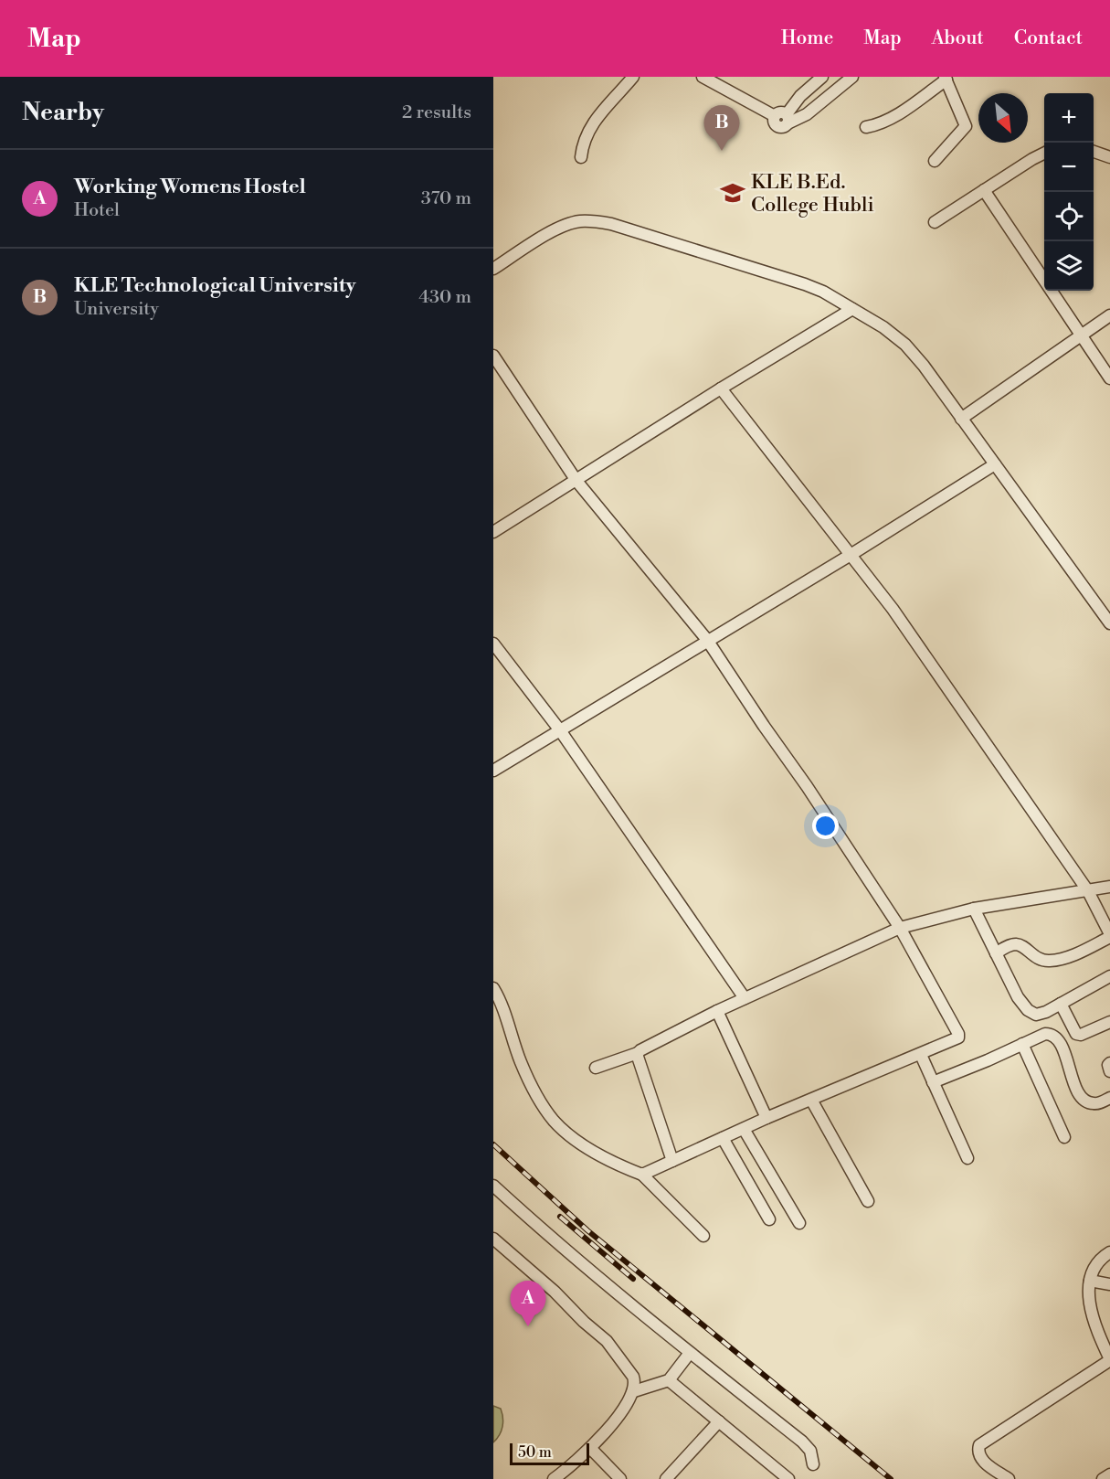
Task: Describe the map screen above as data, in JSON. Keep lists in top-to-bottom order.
{
  "places": {
    "school or university": ["KLE B.Ed. College Hubli"]
  },
  "scale_bar": "50 m",
  "north": "bottom right",
  "page": {
    "header": "Map",
    "nav": [
      "Home",
      "Map",
      "About",
      "Contact"
    ],
    "heading": ["Nearby", "2 results"],
    "map_buttons": ["+", "−"],
    "pins": ["B", "A"],
    "list": [
      {
        "mark": "A",
        "name": "Working Womens Hostel",
        "note": "Hotel",
        "value": "370 m"
      },
      {
        "mark": "B",
        "name": "KLE Technological University",
        "note": "University",
        "value": "430 m"
      }
    ],
    "scale": "50 m"
  }
}
